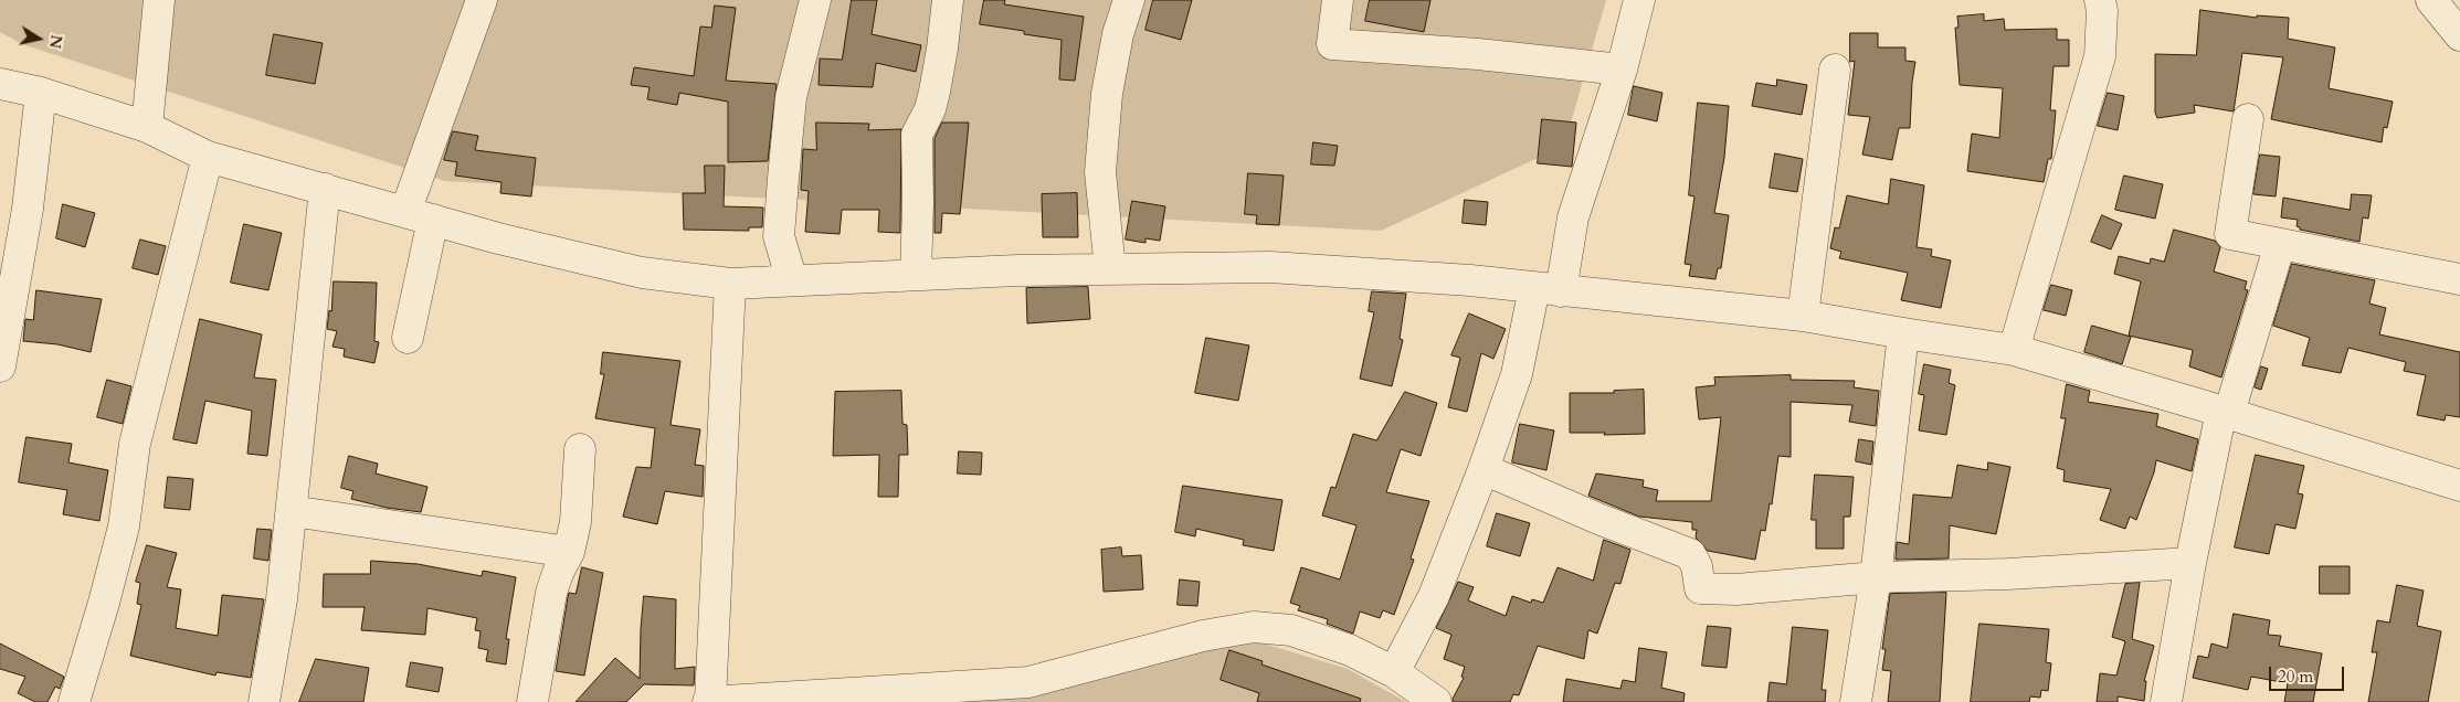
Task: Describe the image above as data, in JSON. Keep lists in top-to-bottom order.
{
  "scale_bar": "20 m",
  "north": "right"
}
